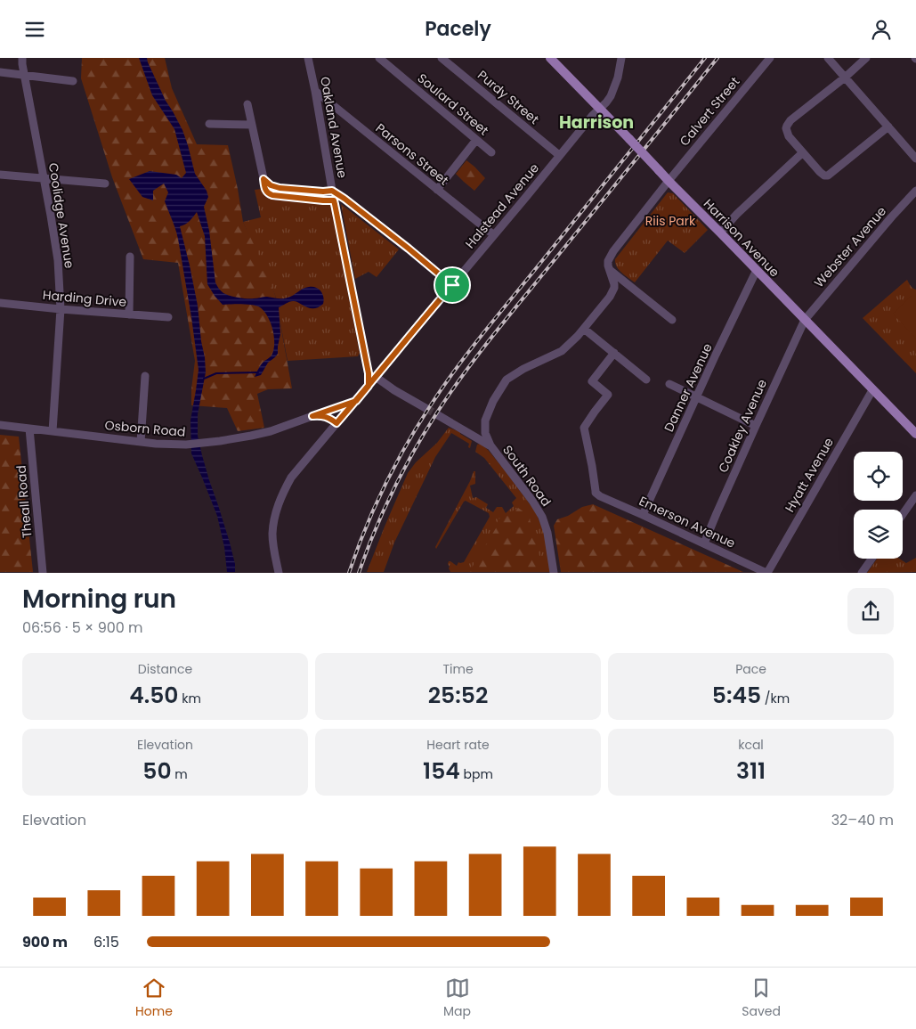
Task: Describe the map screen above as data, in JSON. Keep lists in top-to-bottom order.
{
  "streets": {
    "main road": ["Harrison Avenue"],
    "street": [
      "Purdy Street",
      "Soulard Street",
      "Calvert Street",
      "Oakland Avenue",
      "Parsons Street",
      "Halstead Avenue",
      "Coolidge Avenue",
      "Webster Avenue",
      "Harding Drive",
      "Danner Avenue",
      "Coakley Avenue",
      "Osborn Road",
      "Hyatt Avenue",
      "South Road",
      "Theall Road",
      "Emerson Avenue"
    ]
  },
  "crossings": [
    ["Purdy Street", "Halstead Avenue"],
    ["Calvert Street", "Harrison Avenue"],
    ["Oakland Avenue", "Parsons Street"],
    ["Oakland Avenue", "Halstead Avenue"],
    ["Parsons Street", "Halstead Avenue"],
    ["Halstead Avenue", "Harrison Avenue"],
    ["Halstead Avenue", "Osborn Road"],
    ["Coolidge Avenue", "Harding Drive"],
    ["Coolidge Avenue", "Osborn Road"],
    ["Harrison Avenue", "Webster Avenue"],
    ["Harrison Avenue", "Danner Avenue"],
    ["Harrison Avenue", "Coakley Avenue"],
    ["Harrison Avenue", "Hyatt Avenue"],
    ["Webster Avenue", "Coakley Avenue"],
    ["Danner Avenue", "Emerson Avenue"],
    ["Coakley Avenue", "Emerson Avenue"],
    ["Osborn Road", "Theall Road"],
    ["Hyatt Avenue", "Emerson Avenue"]
  ],
  "districts": ["Harrison"],
  "parks": ["Riis Park"],
  "page": {
    "header": "Pacely",
    "heading": ["Morning run", "06:56 · 5 × 900 m"],
    "stats": [
      ["Distance", "4.50 km"],
      ["Time", "25:52"],
      ["Pace", "5:45 /km"],
      ["Elevation", "50 m"],
      ["Heart rate", "154 bpm"],
      ["kcal", "311"]
    ],
    "chart": ["Elevation", "32–40 m"],
    "list": [
      {
        "name": "900 m",
        "note": "6:15"
      }
    ],
    "tabs": ["Home", "Map", "Saved"]
  }
}
